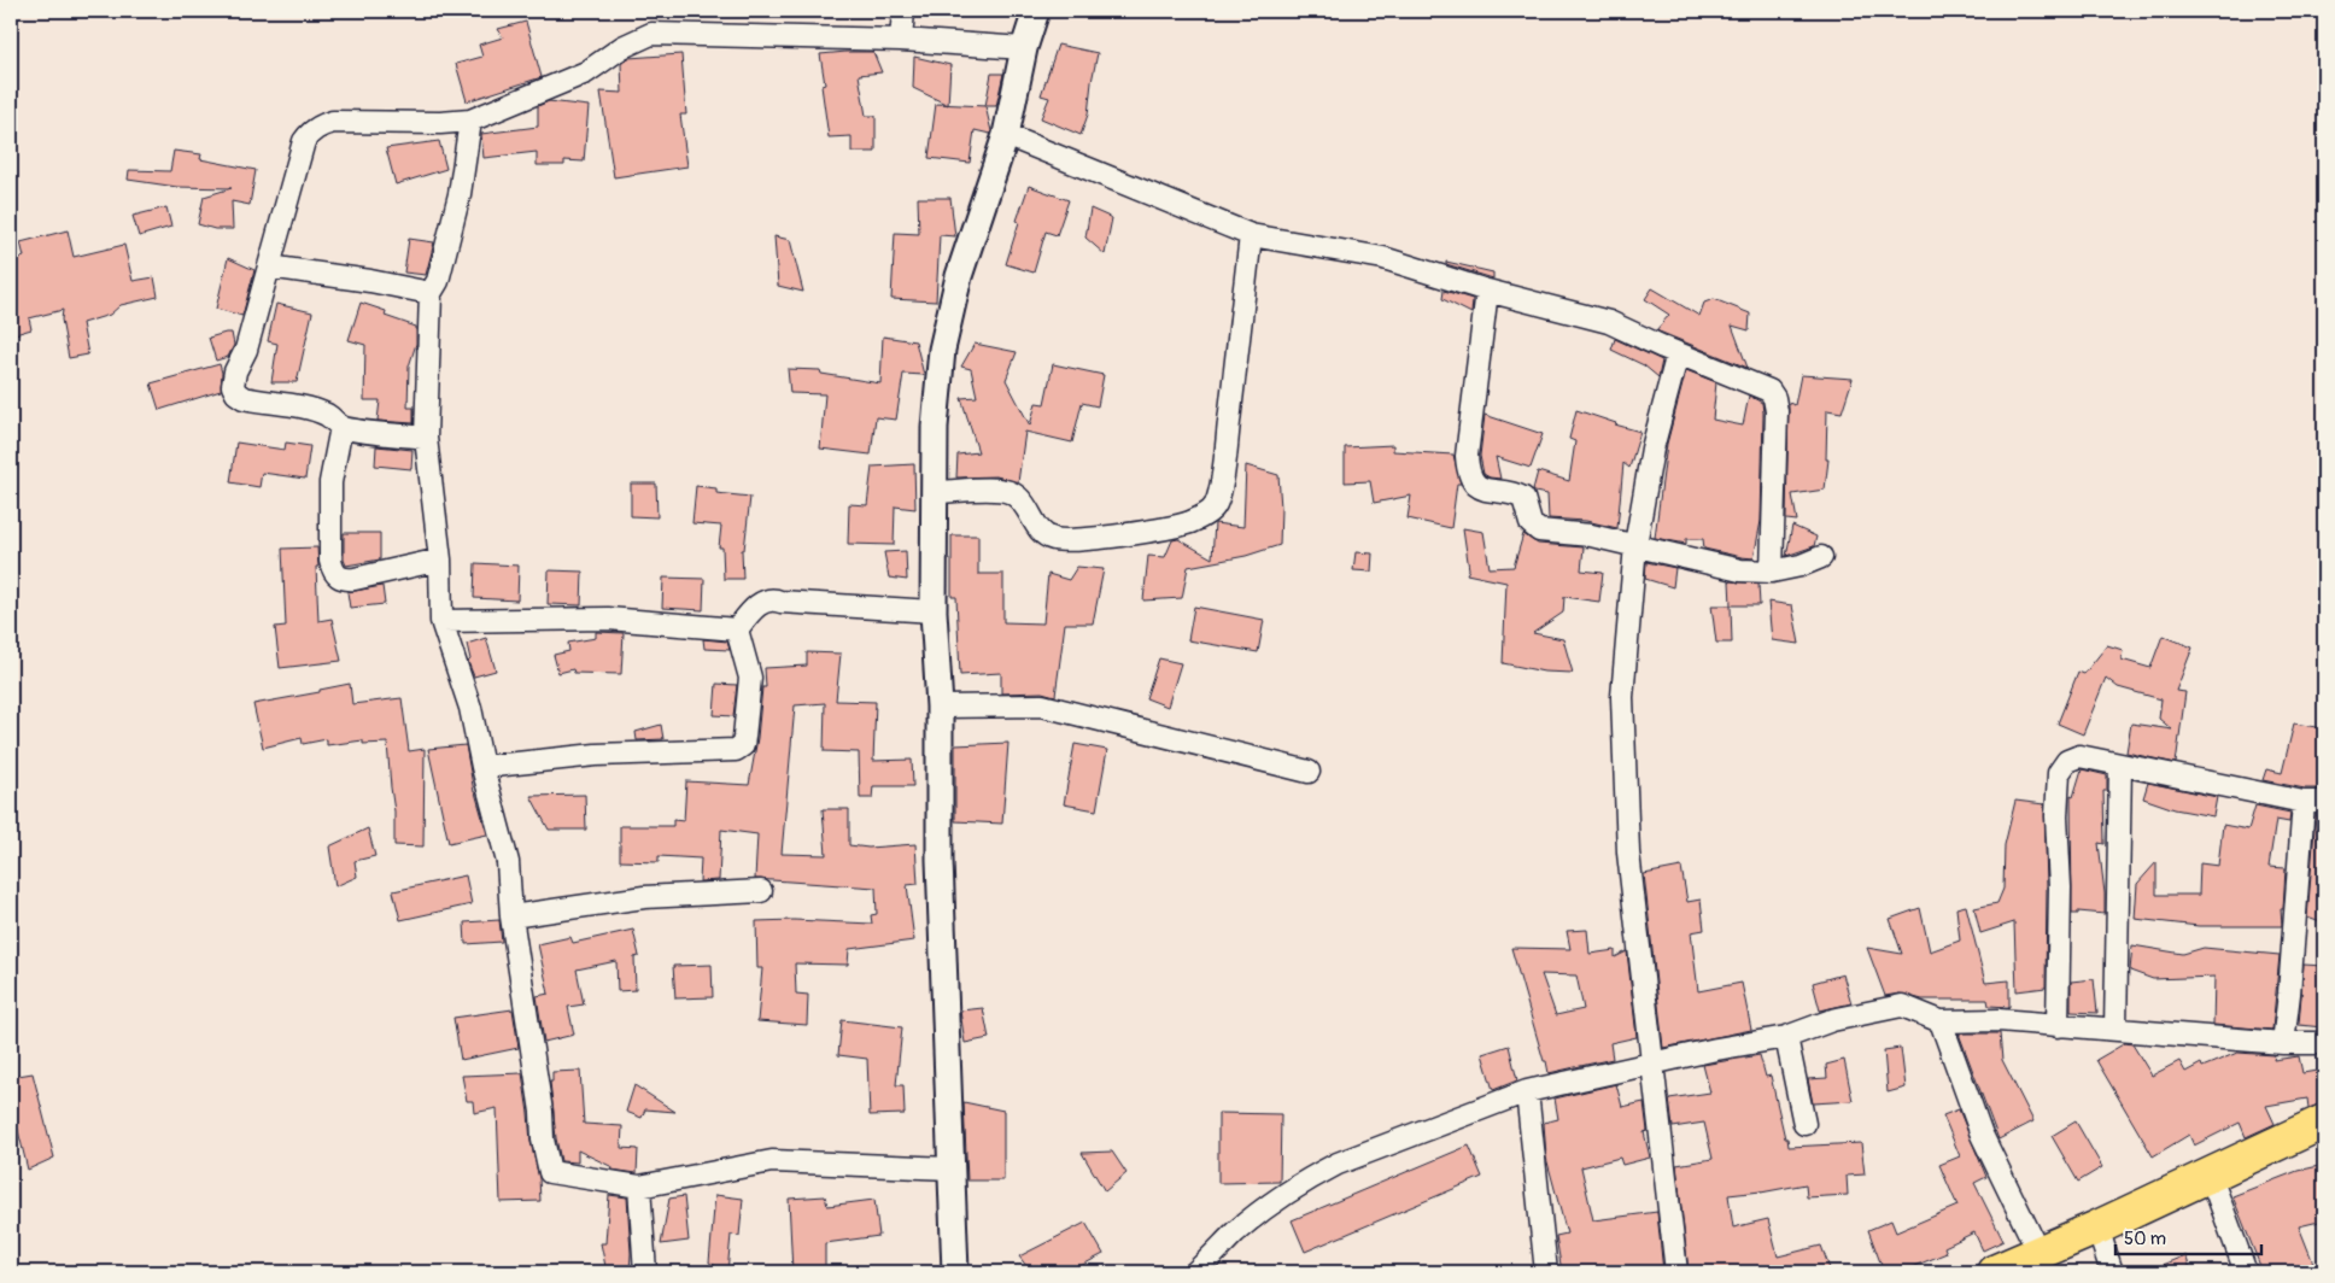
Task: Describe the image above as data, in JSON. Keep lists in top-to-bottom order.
{
  "scale_bar": "50 m"
}
